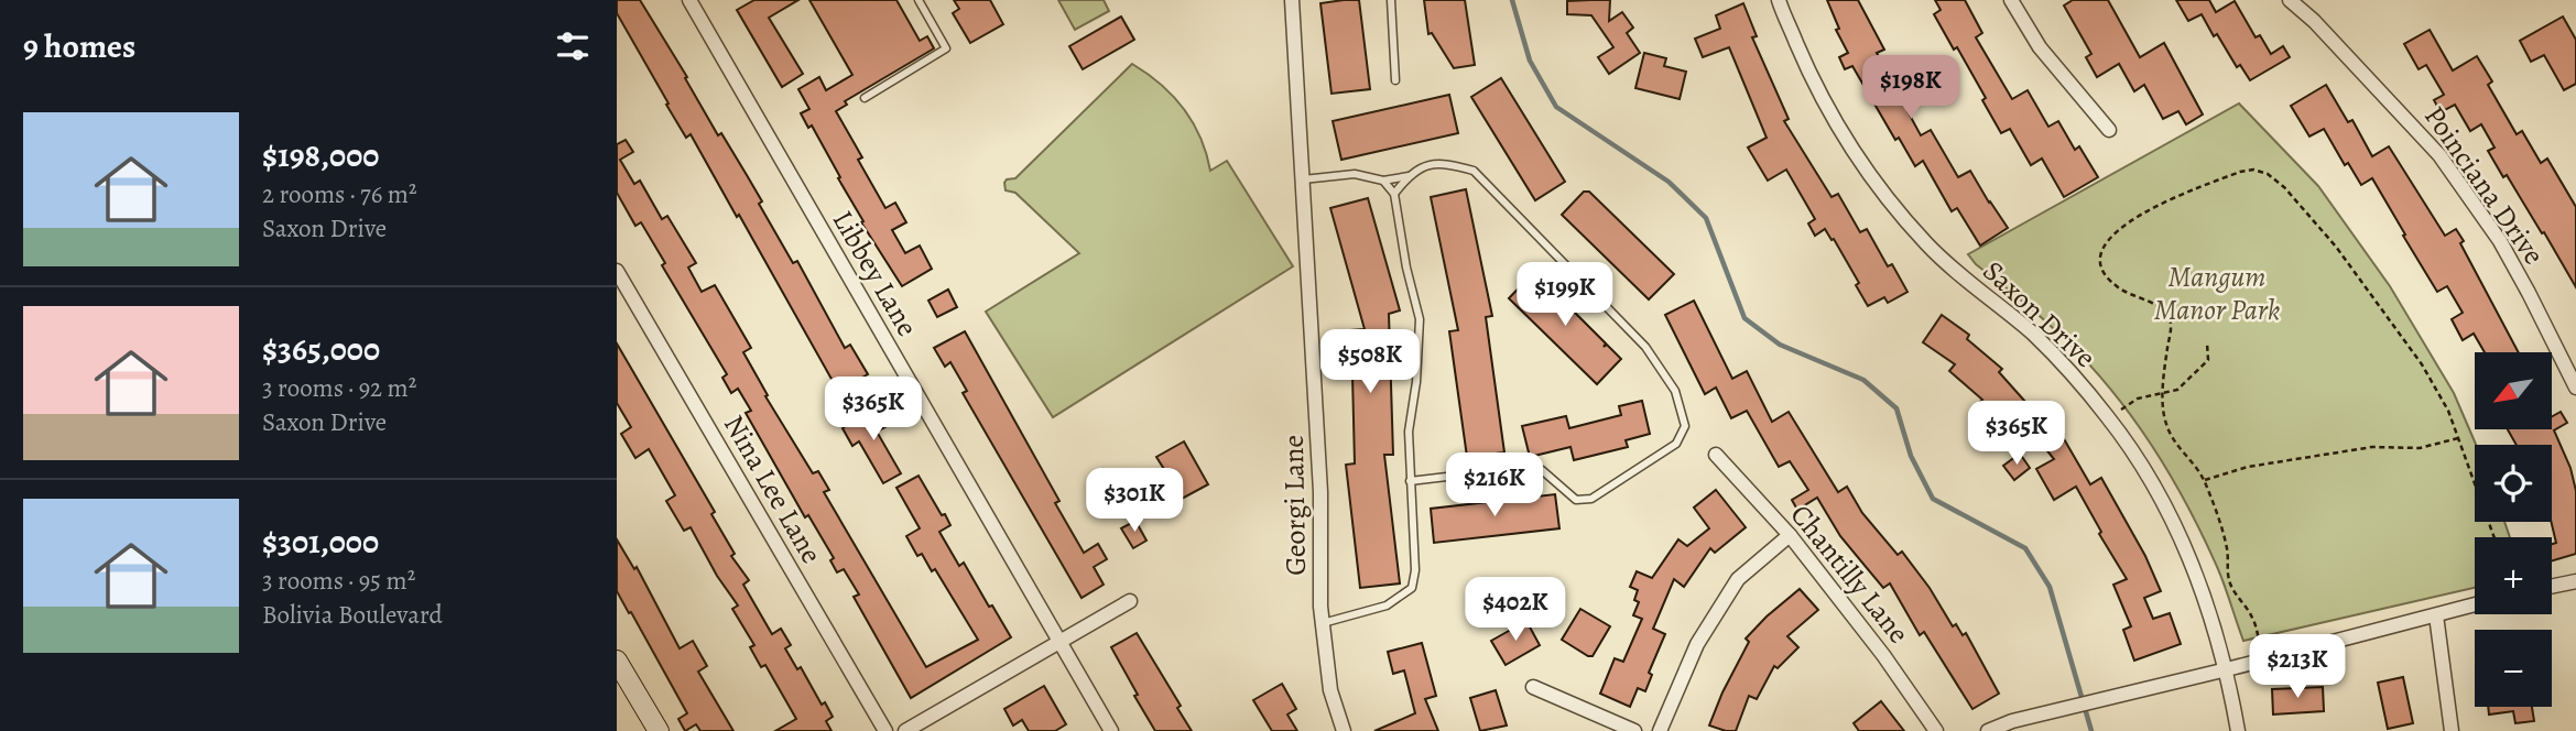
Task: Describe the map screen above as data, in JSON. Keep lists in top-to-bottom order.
{
  "streets": {
    "street": [
      "Poinciana Drive",
      "Libbey Lane",
      "Saxon Drive",
      "Nina Lee Lane",
      "Georgi Lane",
      "Chantilly Lane"
    ]
  },
  "parks": ["Mangum Manor Park"],
  "north": "bottom left",
  "page": {
    "heading": "9 homes",
    "price": [
      "$198K",
      "$199K",
      "$508K",
      "$365K",
      "$365K",
      "$216K",
      "$301K",
      "$402K",
      "$213K"
    ],
    "list": [
      {
        "name": "$198,000",
        "note": "2 rooms · 76 m² · Saxon Drive"
      },
      {
        "name": "$365,000",
        "note": "3 rooms · 92 m² · Saxon Drive"
      },
      {
        "name": "$301,000",
        "note": "3 rooms · 95 m² · Bolivia Boulevard"
      }
    ],
    "map_buttons": ["+", "−"]
  }
}
